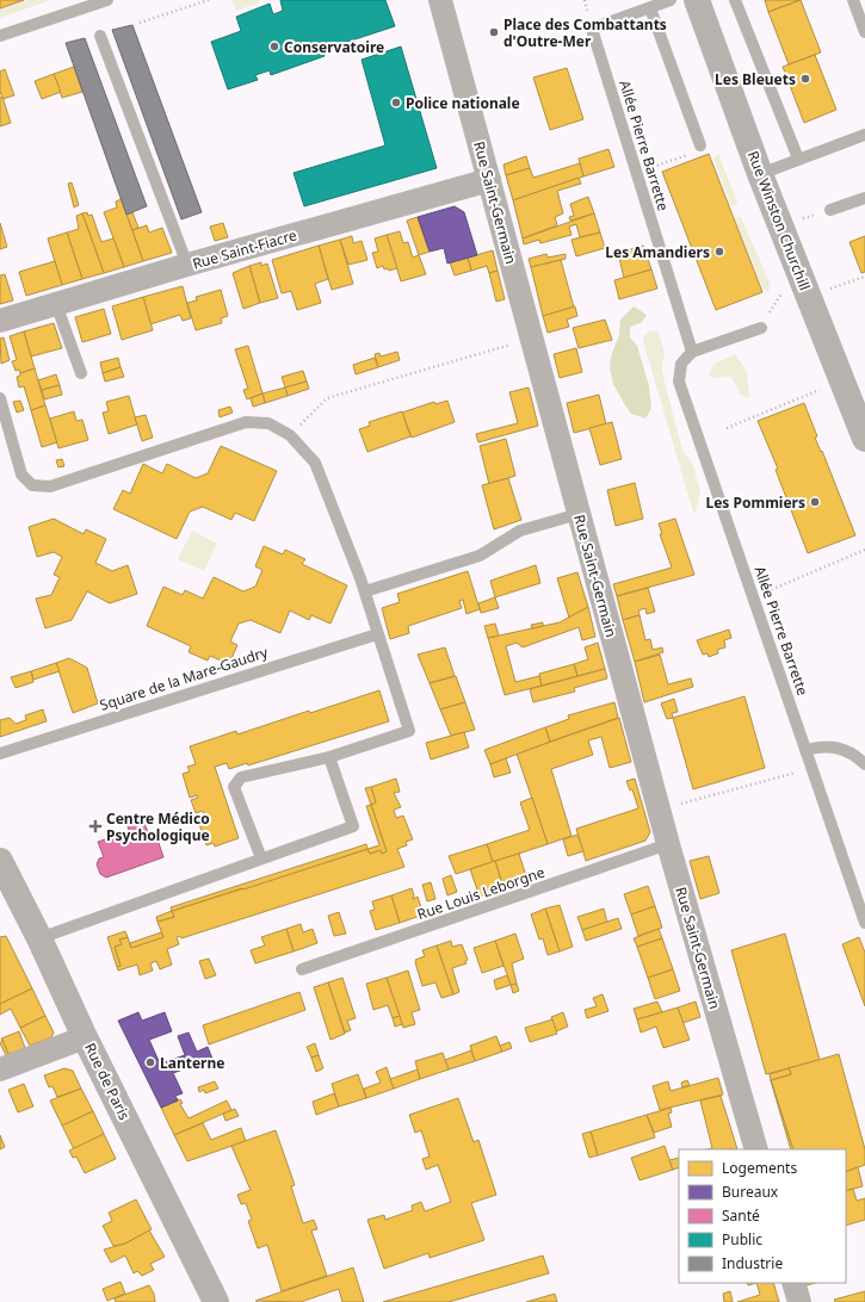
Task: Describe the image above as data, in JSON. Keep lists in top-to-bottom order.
{
  "streets": {
    "street": [
      "Rue Saint-Germain",
      "Rue Winston Churchill",
      "Rue Saint-Fiacre",
      "Rue de Paris"
    ],
    "lane": ["Allée Pierre Barrette", "Square de la Mare-Gaudry", "Rue Louis Leborgne"]
  },
  "crossings": [
    ["Rue Saint-Germain", "Rue Saint-Fiacre"],
    ["Rue Saint-Germain", "Rue Louis Leborgne"]
  ],
  "places": {
    "other": [
      "Place des Combattants d'Outre-Mer",
      "Conservatoire",
      "Les Bleuets",
      "Police nationale",
      "Les Amandiers",
      "Les Pommiers",
      "Lanterne"
    ],
    "health": ["Centre Médico Psychologique"]
  },
  "legend": [
    "Logements",
    "Bureaux",
    "Santé",
    "Public",
    "Industrie"
  ]
}
